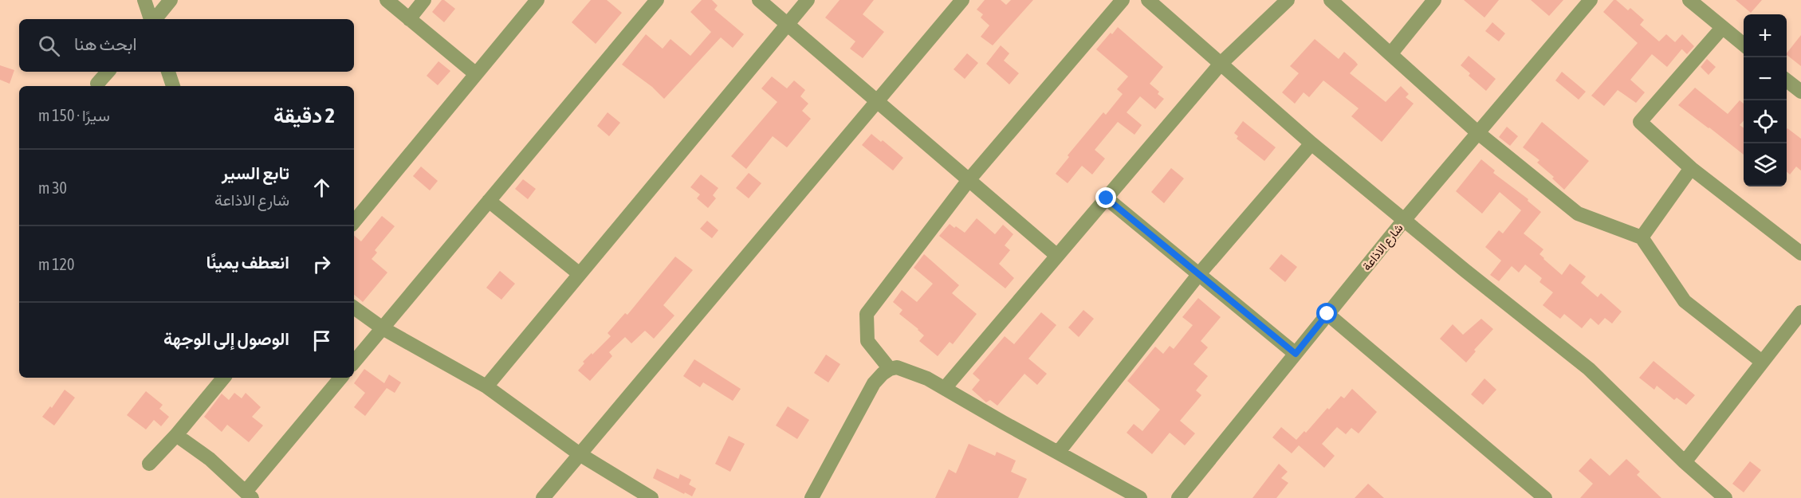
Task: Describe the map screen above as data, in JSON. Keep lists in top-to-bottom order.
{
  "streets": {
    "street": ["شارع الاذاعة"]
  },
  "page": {
    "map_buttons": ["+", "−"],
    "search": "ابحث هنا",
    "heading": ["2 دقيقة", "سيرًا · 150 m"],
    "list": [
      ["تابع السير", "شارع الاذاعة", "30 m"],
      ["انعطف يمينًا", "120 m"],
      "الوصول إلى الوجهة"
    ]
  }
}
